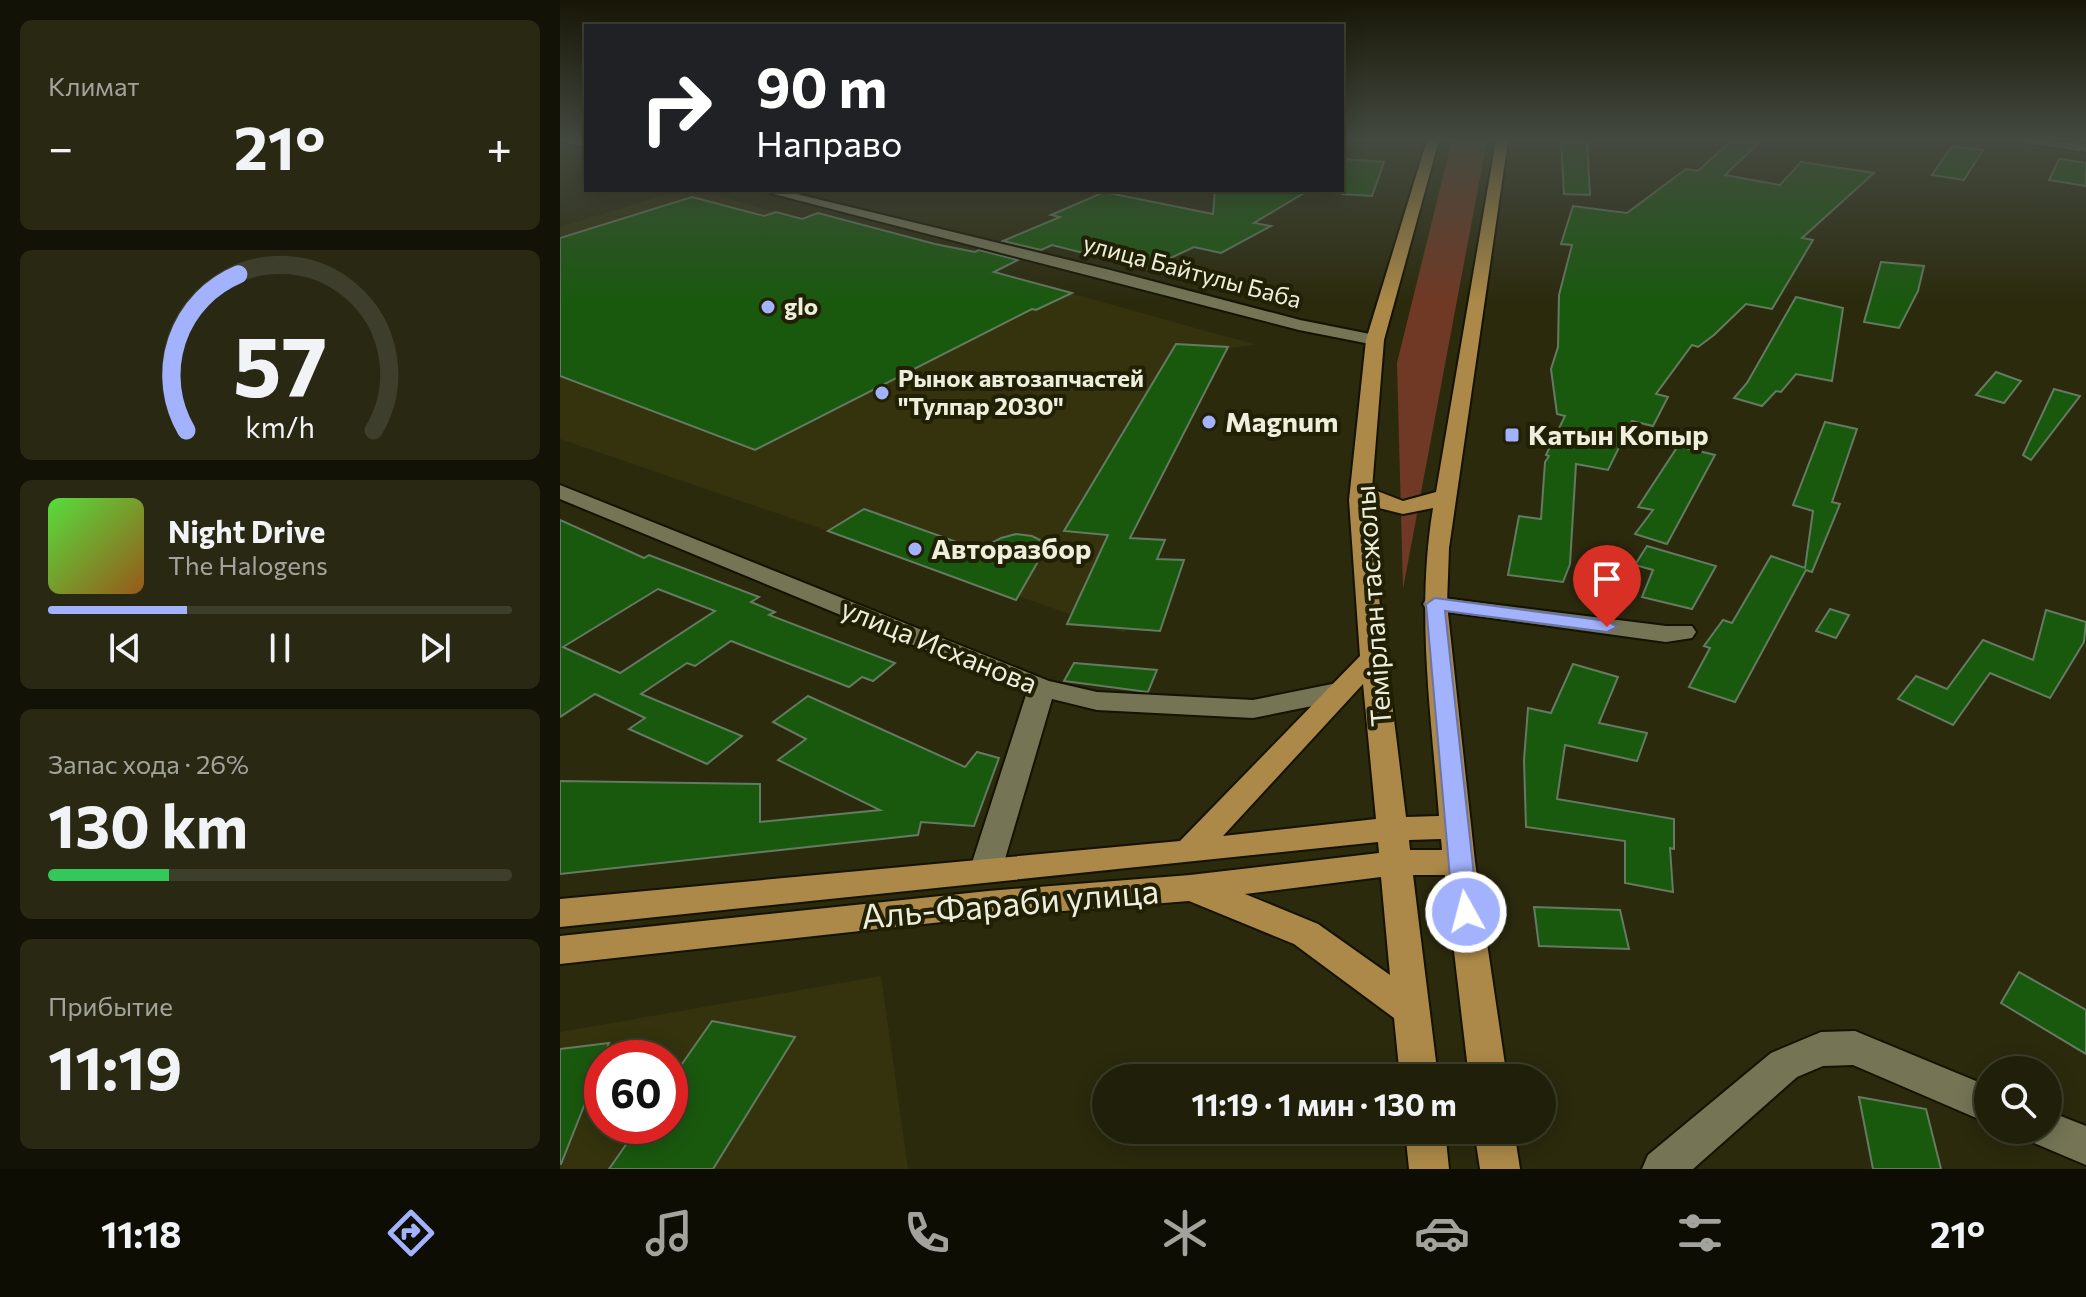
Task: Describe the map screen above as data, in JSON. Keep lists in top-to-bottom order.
{
  "streets": {
    "main road": ["Темірлан тасжолы", "Аль-Фараби улица"],
    "street": ["улица Байтулы Баба", "улица Исханова"]
  },
  "crossings": [
    ["улица Байтулы Баба", "Темірлан тасжолы"],
    ["Темірлан тасжолы", "Аль-Фараби улица"]
  ],
  "places": {
    "other": [
      "glo",
      "Рынок автозапчастей \"Тулпар 2030\"",
      "Magnum",
      "Авторазбор"
    ],
    "transit": ["Катын Копыр"]
  },
  "page": {
    "tile": [
      "Климат",
      ["Запас хода · 26%", "130 km"],
      ["Прибытие", "11:19"]
    ],
    "turn": ["90 m", "Направо"],
    "heat": ["−", "21°", "+"],
    "song": ["Night Drive", "The Halogens"],
    "limit": "60",
    "trip": "11:19 · 1 мин · 130 m",
    "tabs": ["11:18", "21°"],
    "gauge": ["57", "km/h"]
  }
}
